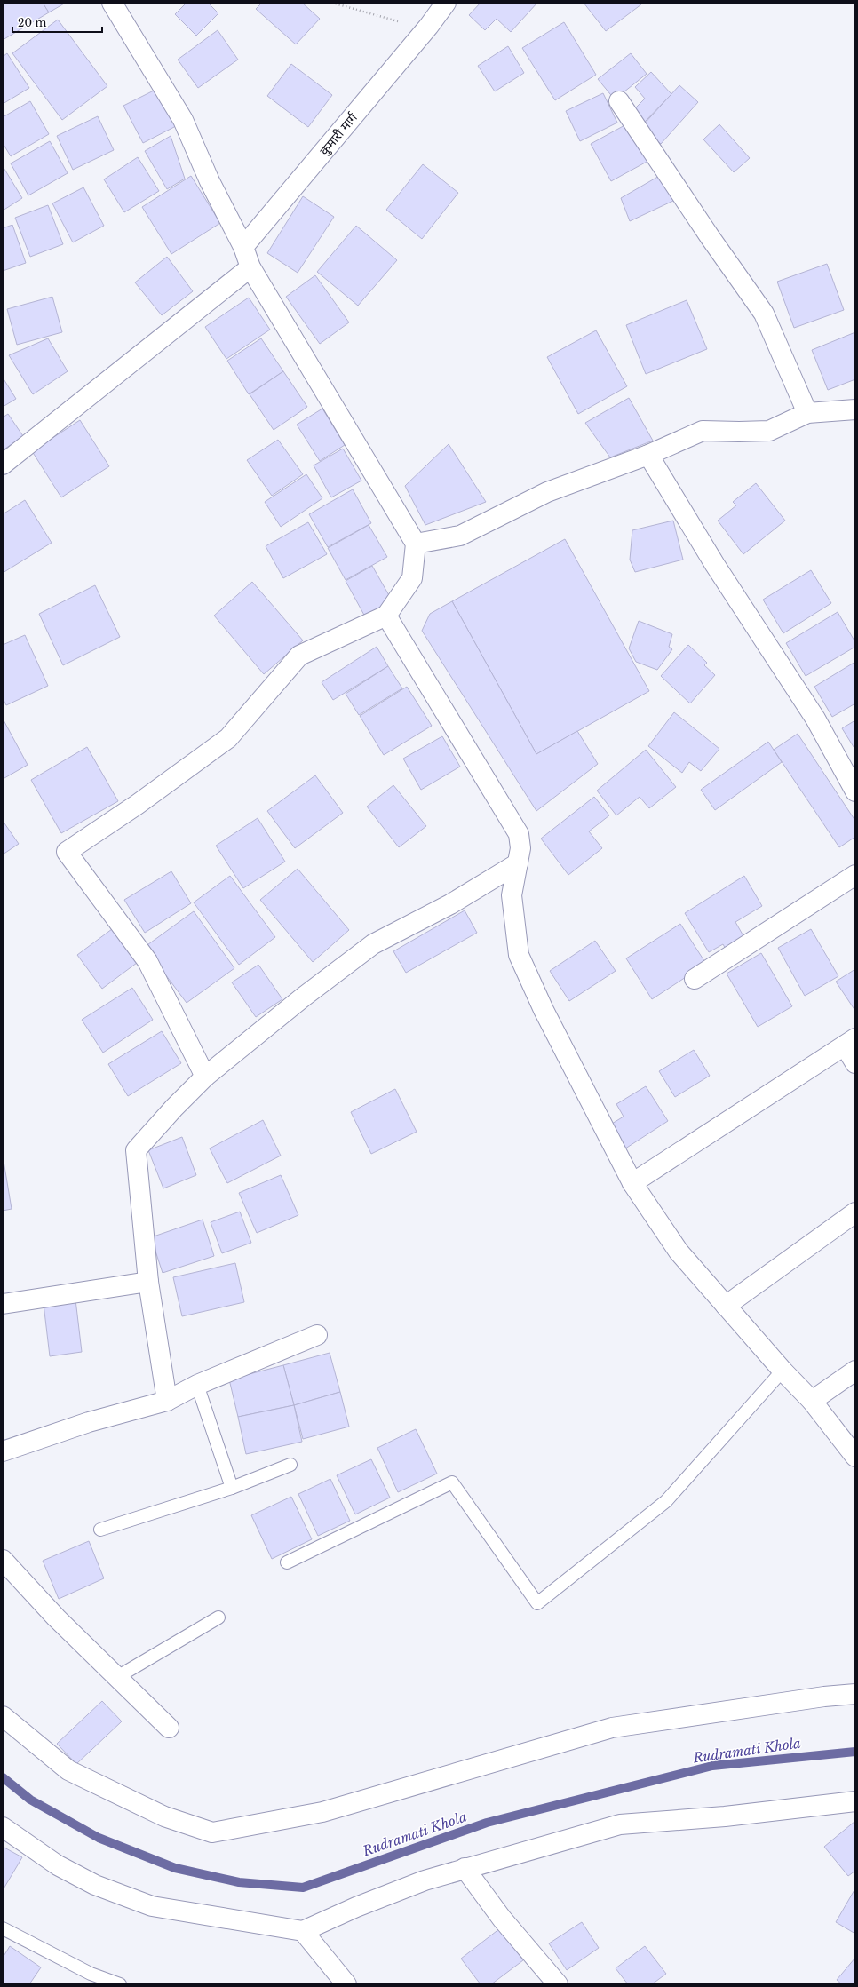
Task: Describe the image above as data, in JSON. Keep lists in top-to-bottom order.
{
  "streets": {
    "street": ["कुमारी मार्ग"]
  },
  "water": ["Rudramati Khola"],
  "scale_bar": "20 m"
}
